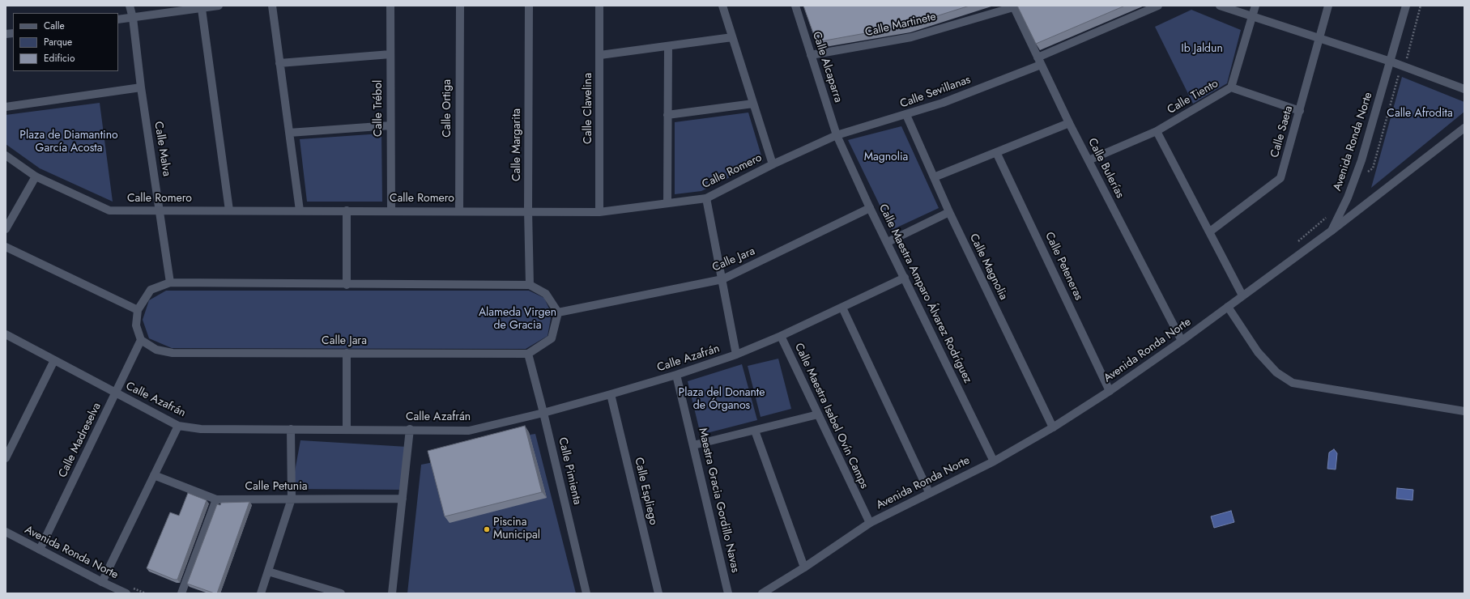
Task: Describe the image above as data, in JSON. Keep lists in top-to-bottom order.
{
  "streets": {
    "street": [
      "Calle Martinete",
      "Calle Alcaparra",
      "Calle Sevillanas",
      "Calle Tiento",
      "Calle Trébol",
      "Calle Ortiga",
      "Calle Clavelina",
      "Calle Saeta",
      "Avenida Ronda Norte",
      "Calle Margarita",
      "Calle Malva",
      "Calle Bulerías",
      "Calle Romero",
      "Calle Jara",
      "Calle Peteneras",
      "Calle Magnolia",
      "Calle Maestra Amparo Álvarez Rodríguez",
      "Calle Azafrán",
      "Calle Maestra Isabel Ovín Camps",
      "Calle Madreselva",
      "Calle Pimienta",
      "Calle Petunia",
      "Calle Espliego",
      "Maestra Gracia Gordillo Navas"
    ]
  },
  "crossings": [
    ["Calle Martinete", "Calle Alcaparra"],
    ["Calle Martinete", "Calle Bulerías"],
    ["Calle Alcaparra", "Calle Sevillanas"],
    ["Calle Alcaparra", "Calle Romero"],
    ["Calle Alcaparra", "Calle Maestra Amparo Álvarez Rodríguez"],
    ["Calle Sevillanas", "Calle Bulerías"],
    ["Calle Sevillanas", "Calle Romero"],
    ["Calle Sevillanas", "Calle Magnolia"],
    ["Calle Sevillanas", "Calle Maestra Amparo Álvarez Rodríguez"],
    ["Calle Tiento", "Calle Bulerías"],
    ["Calle Trébol", "Calle Romero"],
    ["Calle Ortiga", "Calle Romero"],
    ["Calle Clavelina", "Calle Romero"],
    ["Avenida Ronda Norte", "Calle Bulerías"],
    ["Avenida Ronda Norte", "Calle Peteneras"],
    ["Avenida Ronda Norte", "Calle Magnolia"],
    ["Avenida Ronda Norte", "Calle Maestra Amparo Álvarez Rodríguez"],
    ["Avenida Ronda Norte", "Calle Maestra Isabel Ovín Camps"],
    ["Avenida Ronda Norte", "Calle Madreselva"],
    ["Calle Margarita", "Calle Romero"],
    ["Calle Malva", "Calle Romero"],
    ["Calle Romero", "Calle Maestra Amparo Álvarez Rodríguez"],
    ["Calle Jara", "Calle Maestra Amparo Álvarez Rodríguez"],
    ["Calle Jara", "Calle Madreselva"],
    ["Calle Jara", "Calle Pimienta"],
    ["Calle Maestra Amparo Álvarez Rodríguez", "Calle Azafrán"],
    ["Calle Azafrán", "Calle Maestra Isabel Ovín Camps"],
    ["Calle Azafrán", "Calle Madreselva"],
    ["Calle Azafrán", "Calle Pimienta"],
    ["Calle Azafrán", "Calle Espliego"],
    ["Calle Azafrán", "Maestra Gracia Gordillo Navas"]
  ],
  "parks": [
    "Ib Jaldun",
    "Calle Afrodita",
    "Plaza de Diamantino García Acosta",
    "Magnolia",
    "Alameda Virgen de Gracia",
    "Plaza del Donante de Órganos"
  ],
  "places": ["Piscina Municipal"],
  "legend": ["Calle", "Parque", "Edificio"]
}
